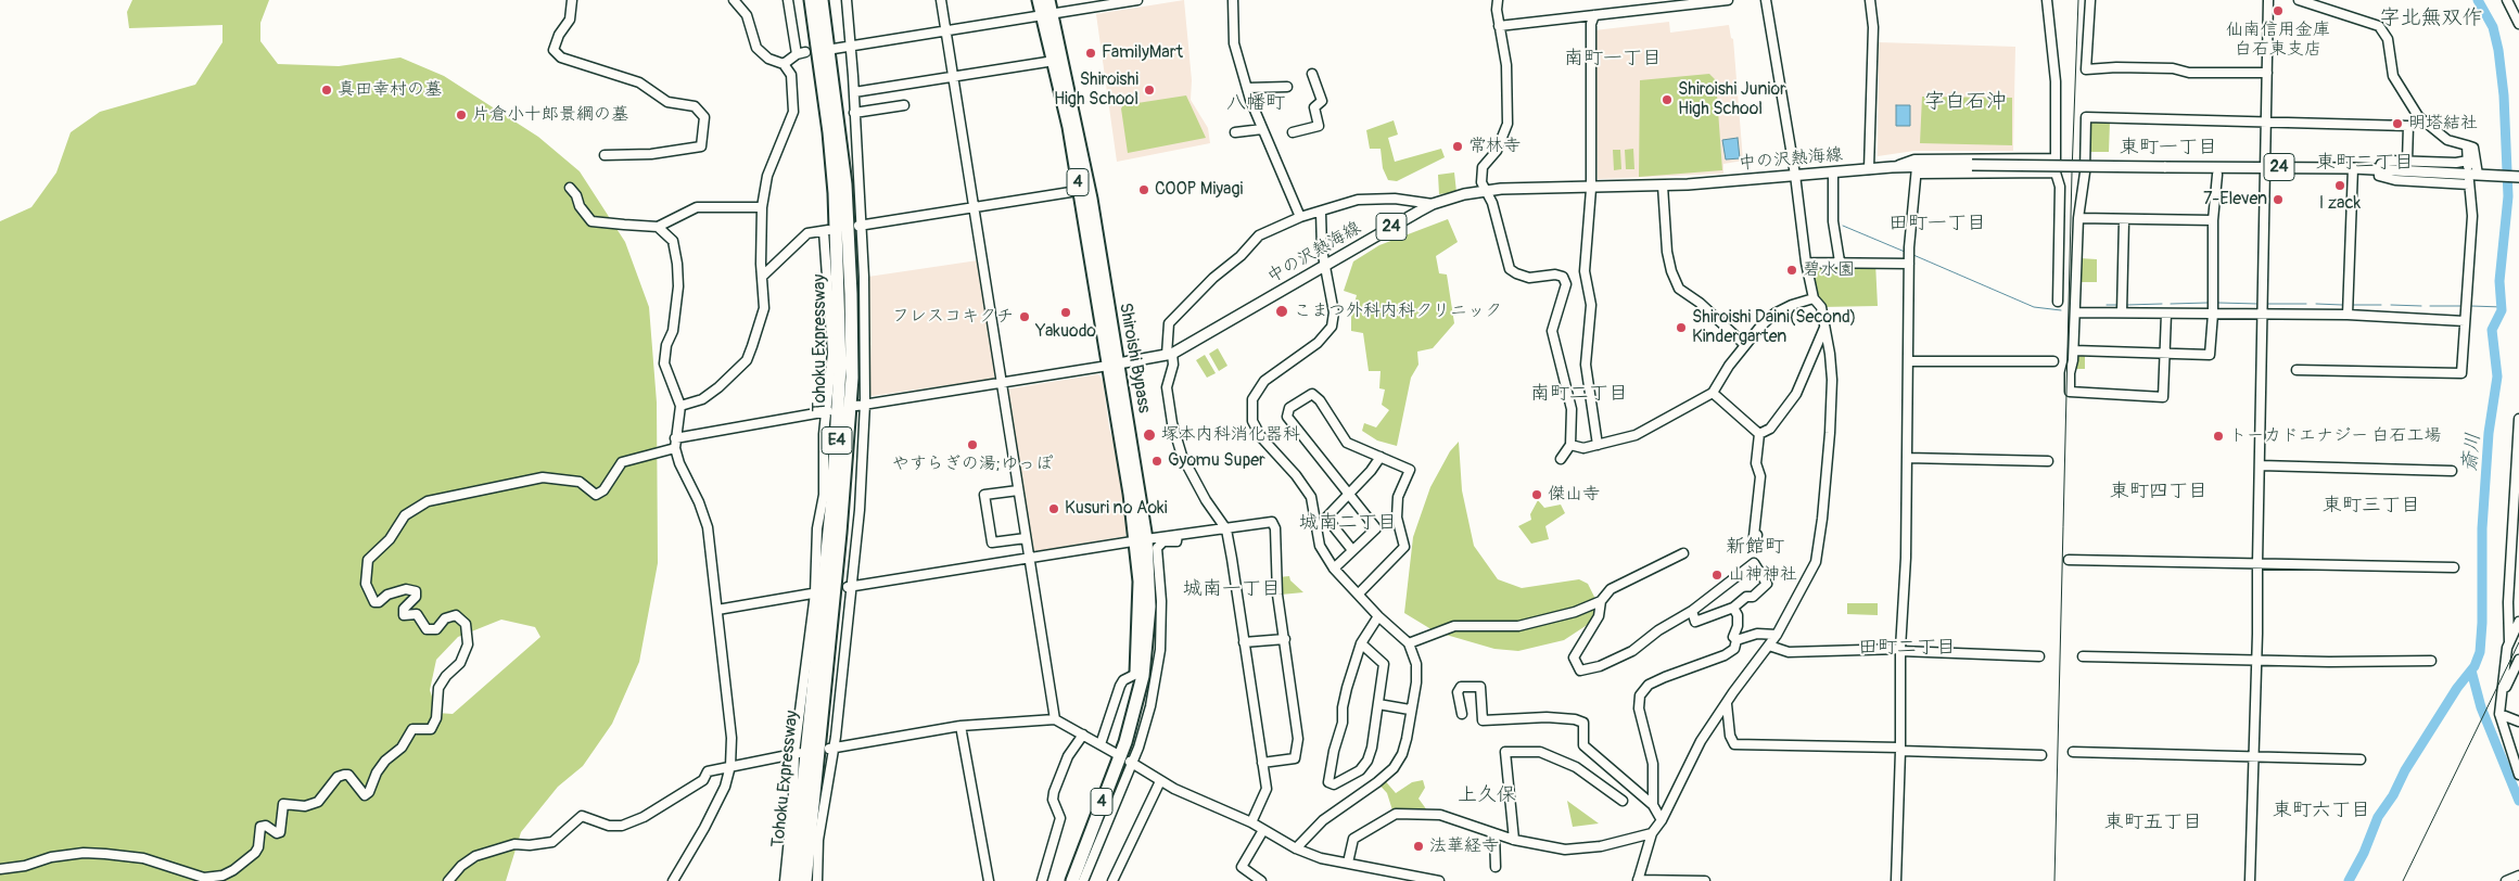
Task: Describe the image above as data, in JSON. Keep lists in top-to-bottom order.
{
  "streets": {
    "highway": [
      "4",
      "Tohoku Expressway",
      "Shiroishi Bypass",
      "E4"
    ],
    "main road": ["中の沢熱海線", "24"]
  },
  "crossings": [
    ["中の沢熱海線", "Shiroishi Bypass"]
  ],
  "districts": [
    "字北無双作",
    "南町一丁目",
    "字白石沖",
    "八幡町",
    "東町一丁目",
    "東町二丁目",
    "田町一丁目",
    "南町二丁目",
    "東町四丁目",
    "東町三丁目",
    "城南二丁目",
    "新館町",
    "城南一丁目",
    "田町二丁目",
    "上久保",
    "東町六丁目",
    "東町五丁目"
  ],
  "water": ["斎川"],
  "places": [
    "仙南信用金庫 白石東支店",
    "FamilyMart",
    "真田幸村の墓",
    "Shiroishi High School",
    "Shiroishi Junior High School",
    "片倉小十郎景綱の墓",
    "明塔結社",
    "常林寺",
    "I zack",
    "COOP Miyagi",
    "7-Eleven",
    "碧水園",
    "こまつ外科内科クリニック",
    "Yakuodo",
    "フレスコキクチ",
    "Shiroishi Daini(Second) Kindergarten",
    "塚本内科消化器科",
    "トーカドエナジー 白石工場",
    "やすらぎの湯;ゆっぽ",
    "Gyomu Super",
    "傑山寺",
    "Kusuri no Aoki",
    "山神神社",
    "法華経寺"
  ]
}
